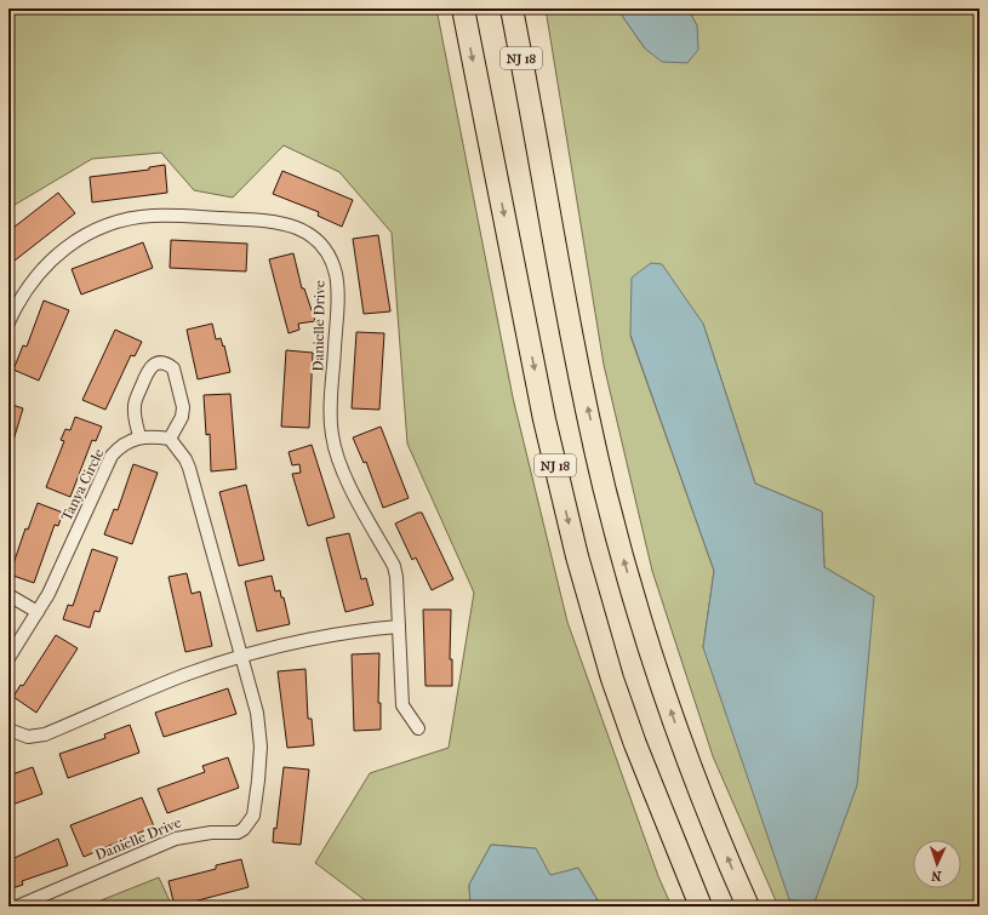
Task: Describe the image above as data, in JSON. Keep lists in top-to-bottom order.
{
  "streets": {
    "highway": ["NJ 18"],
    "street": ["Danielle Drive", "Tanya Circle"]
  },
  "north": "bottom"
}
